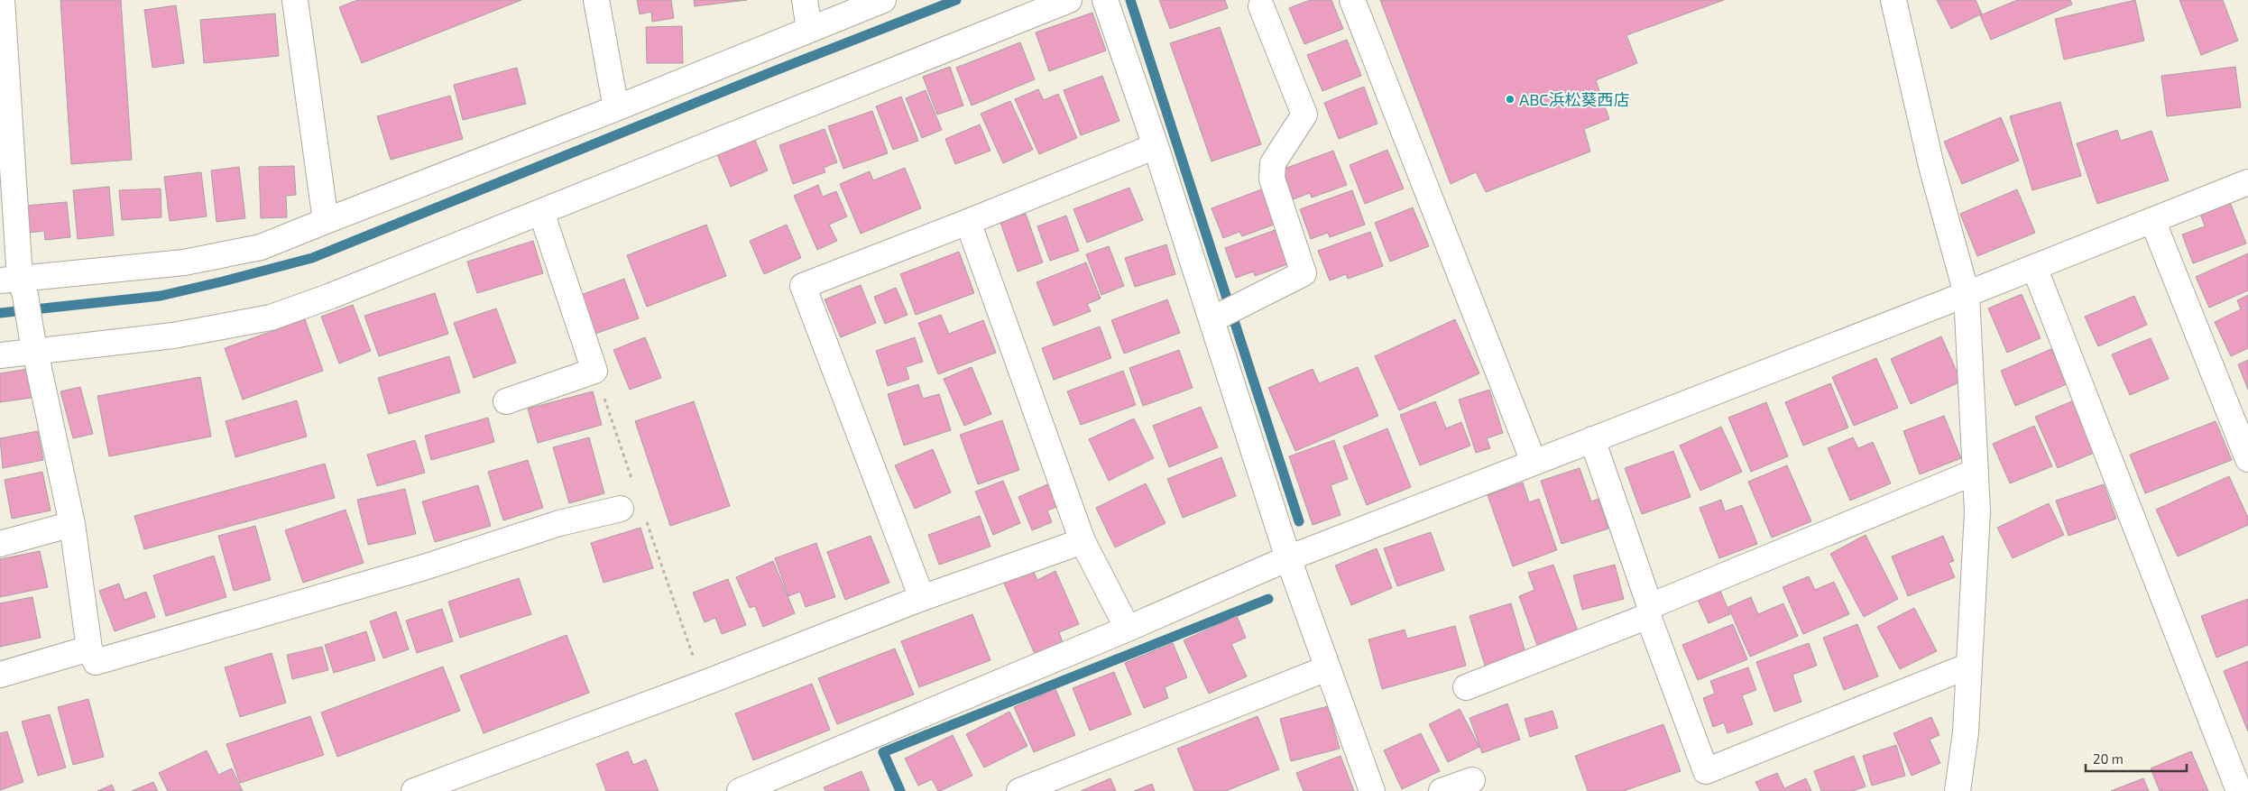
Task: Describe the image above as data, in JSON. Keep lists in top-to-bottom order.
{
  "places": ["ABC浜松葵西店"],
  "scale_bar": "20 m"
}
